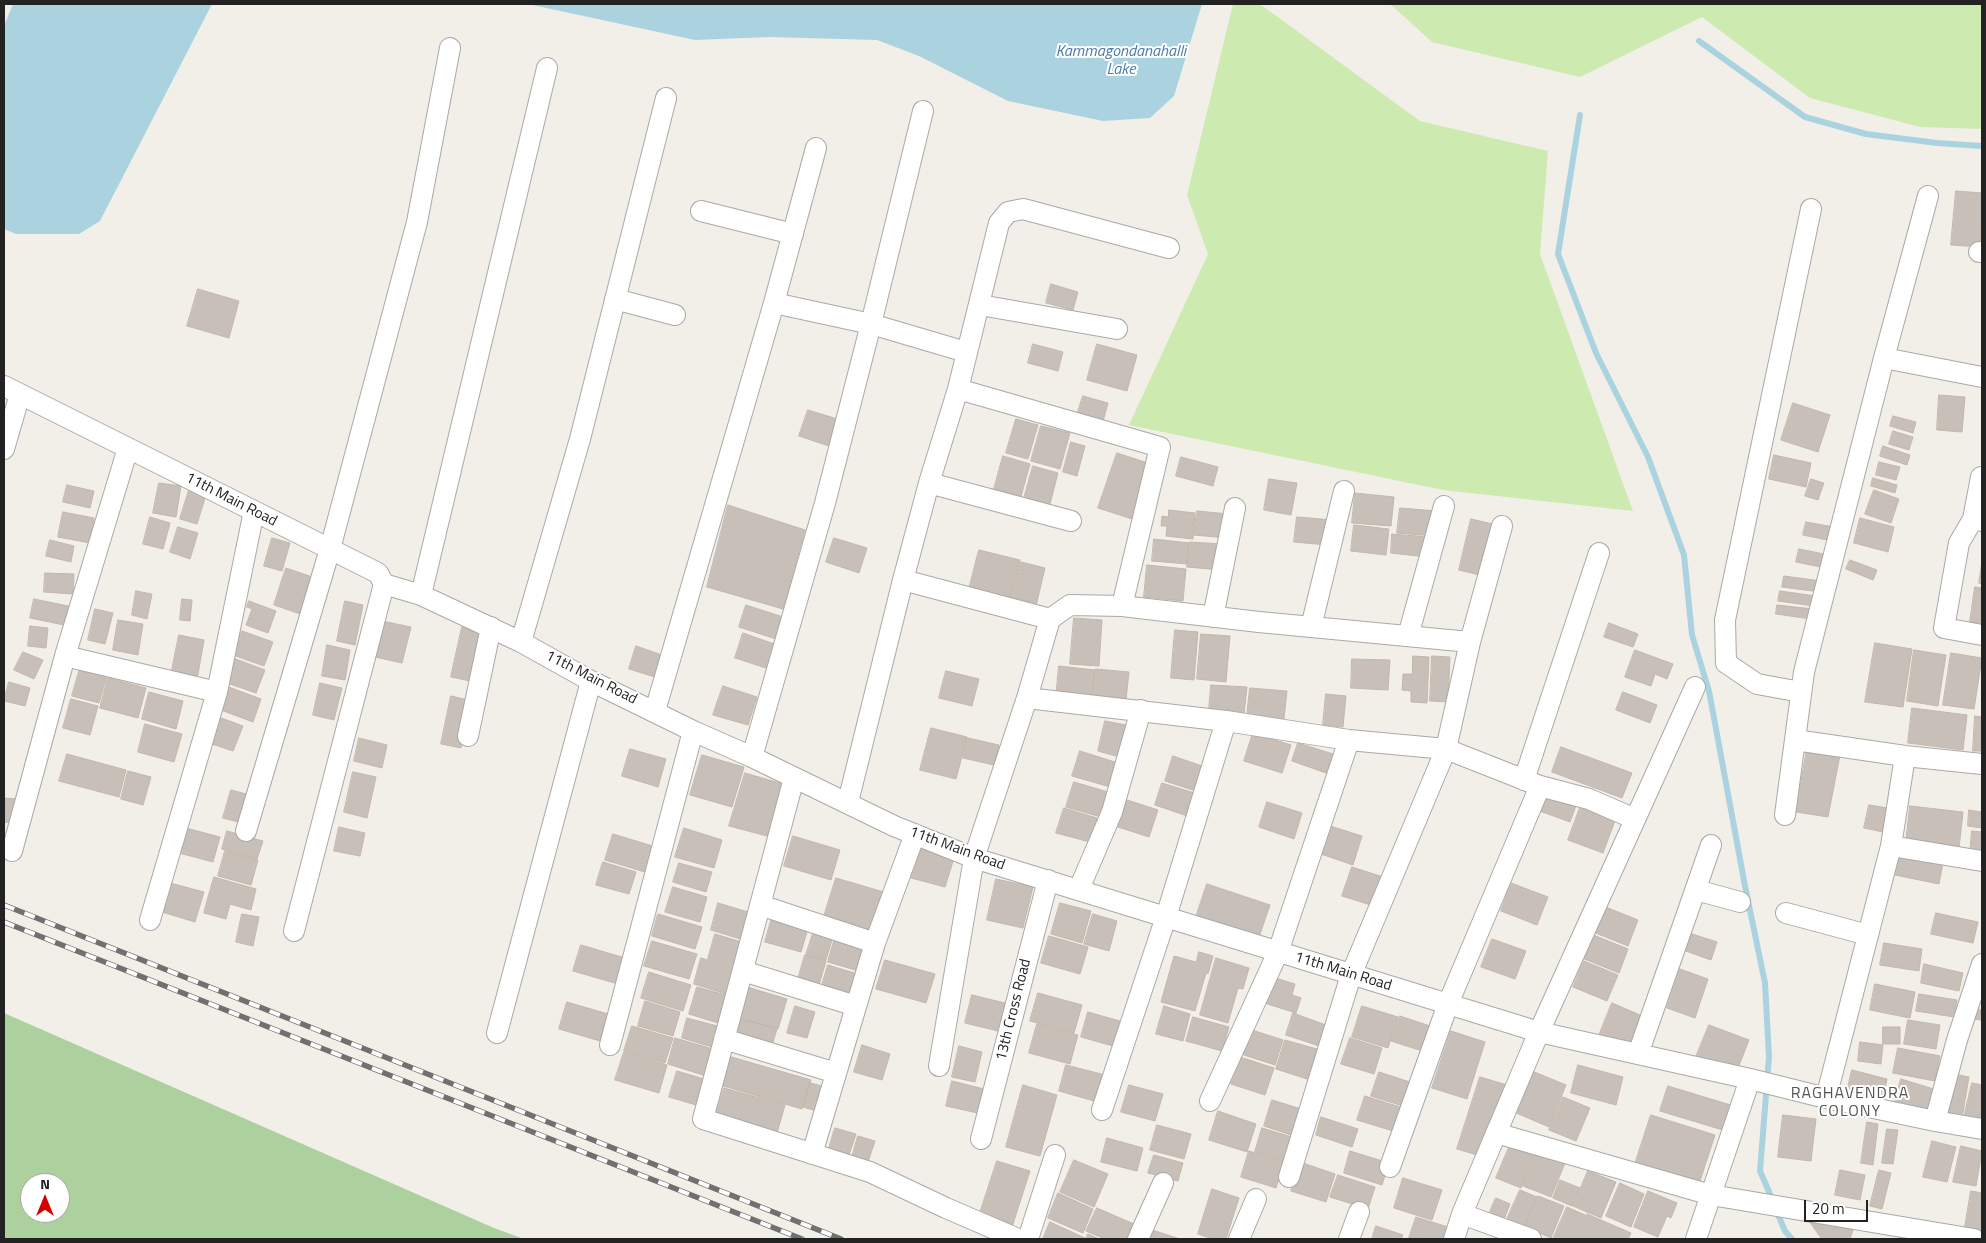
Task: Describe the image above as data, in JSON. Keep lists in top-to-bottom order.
{
  "streets": {
    "street": ["11th Main Road", "13th Cross Road"]
  },
  "crossings": [
    ["11th Main Road", "13th Cross Road"]
  ],
  "districts": ["RAGHAVENDRA COLONY"],
  "water": ["Kammagondanahalli Lake"],
  "scale_bar": "20 m",
  "north": "top"
}
